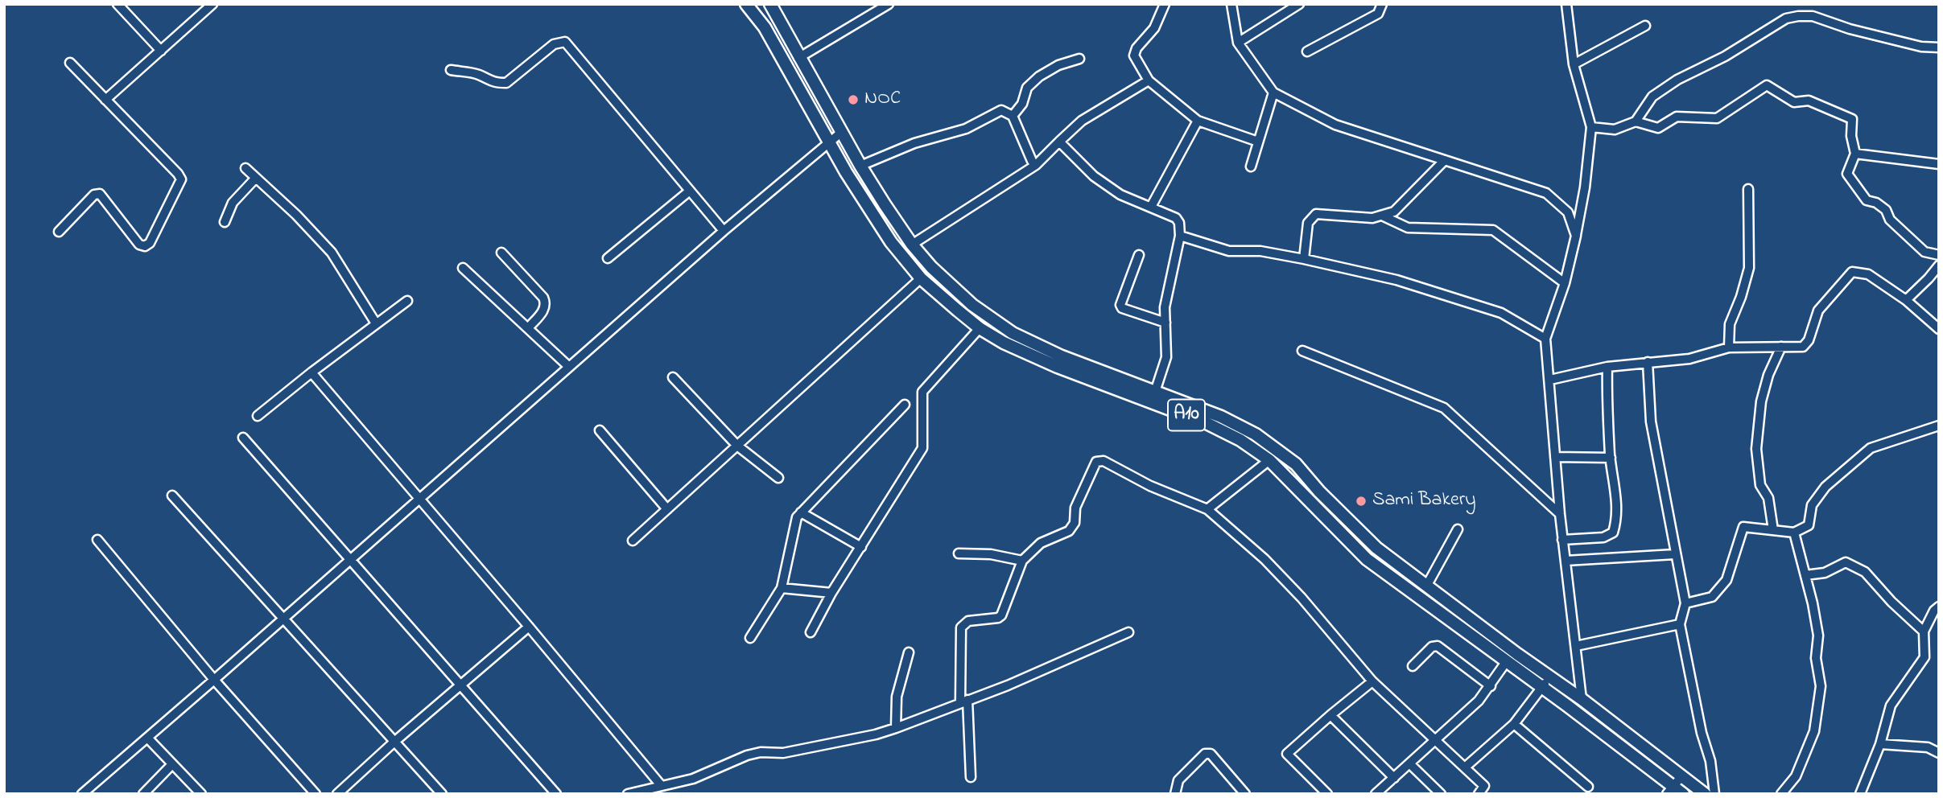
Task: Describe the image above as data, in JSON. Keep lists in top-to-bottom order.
{
  "streets": {
    "highway": ["A10"]
  },
  "places": ["NOC", "Sami Bakery"]
}
